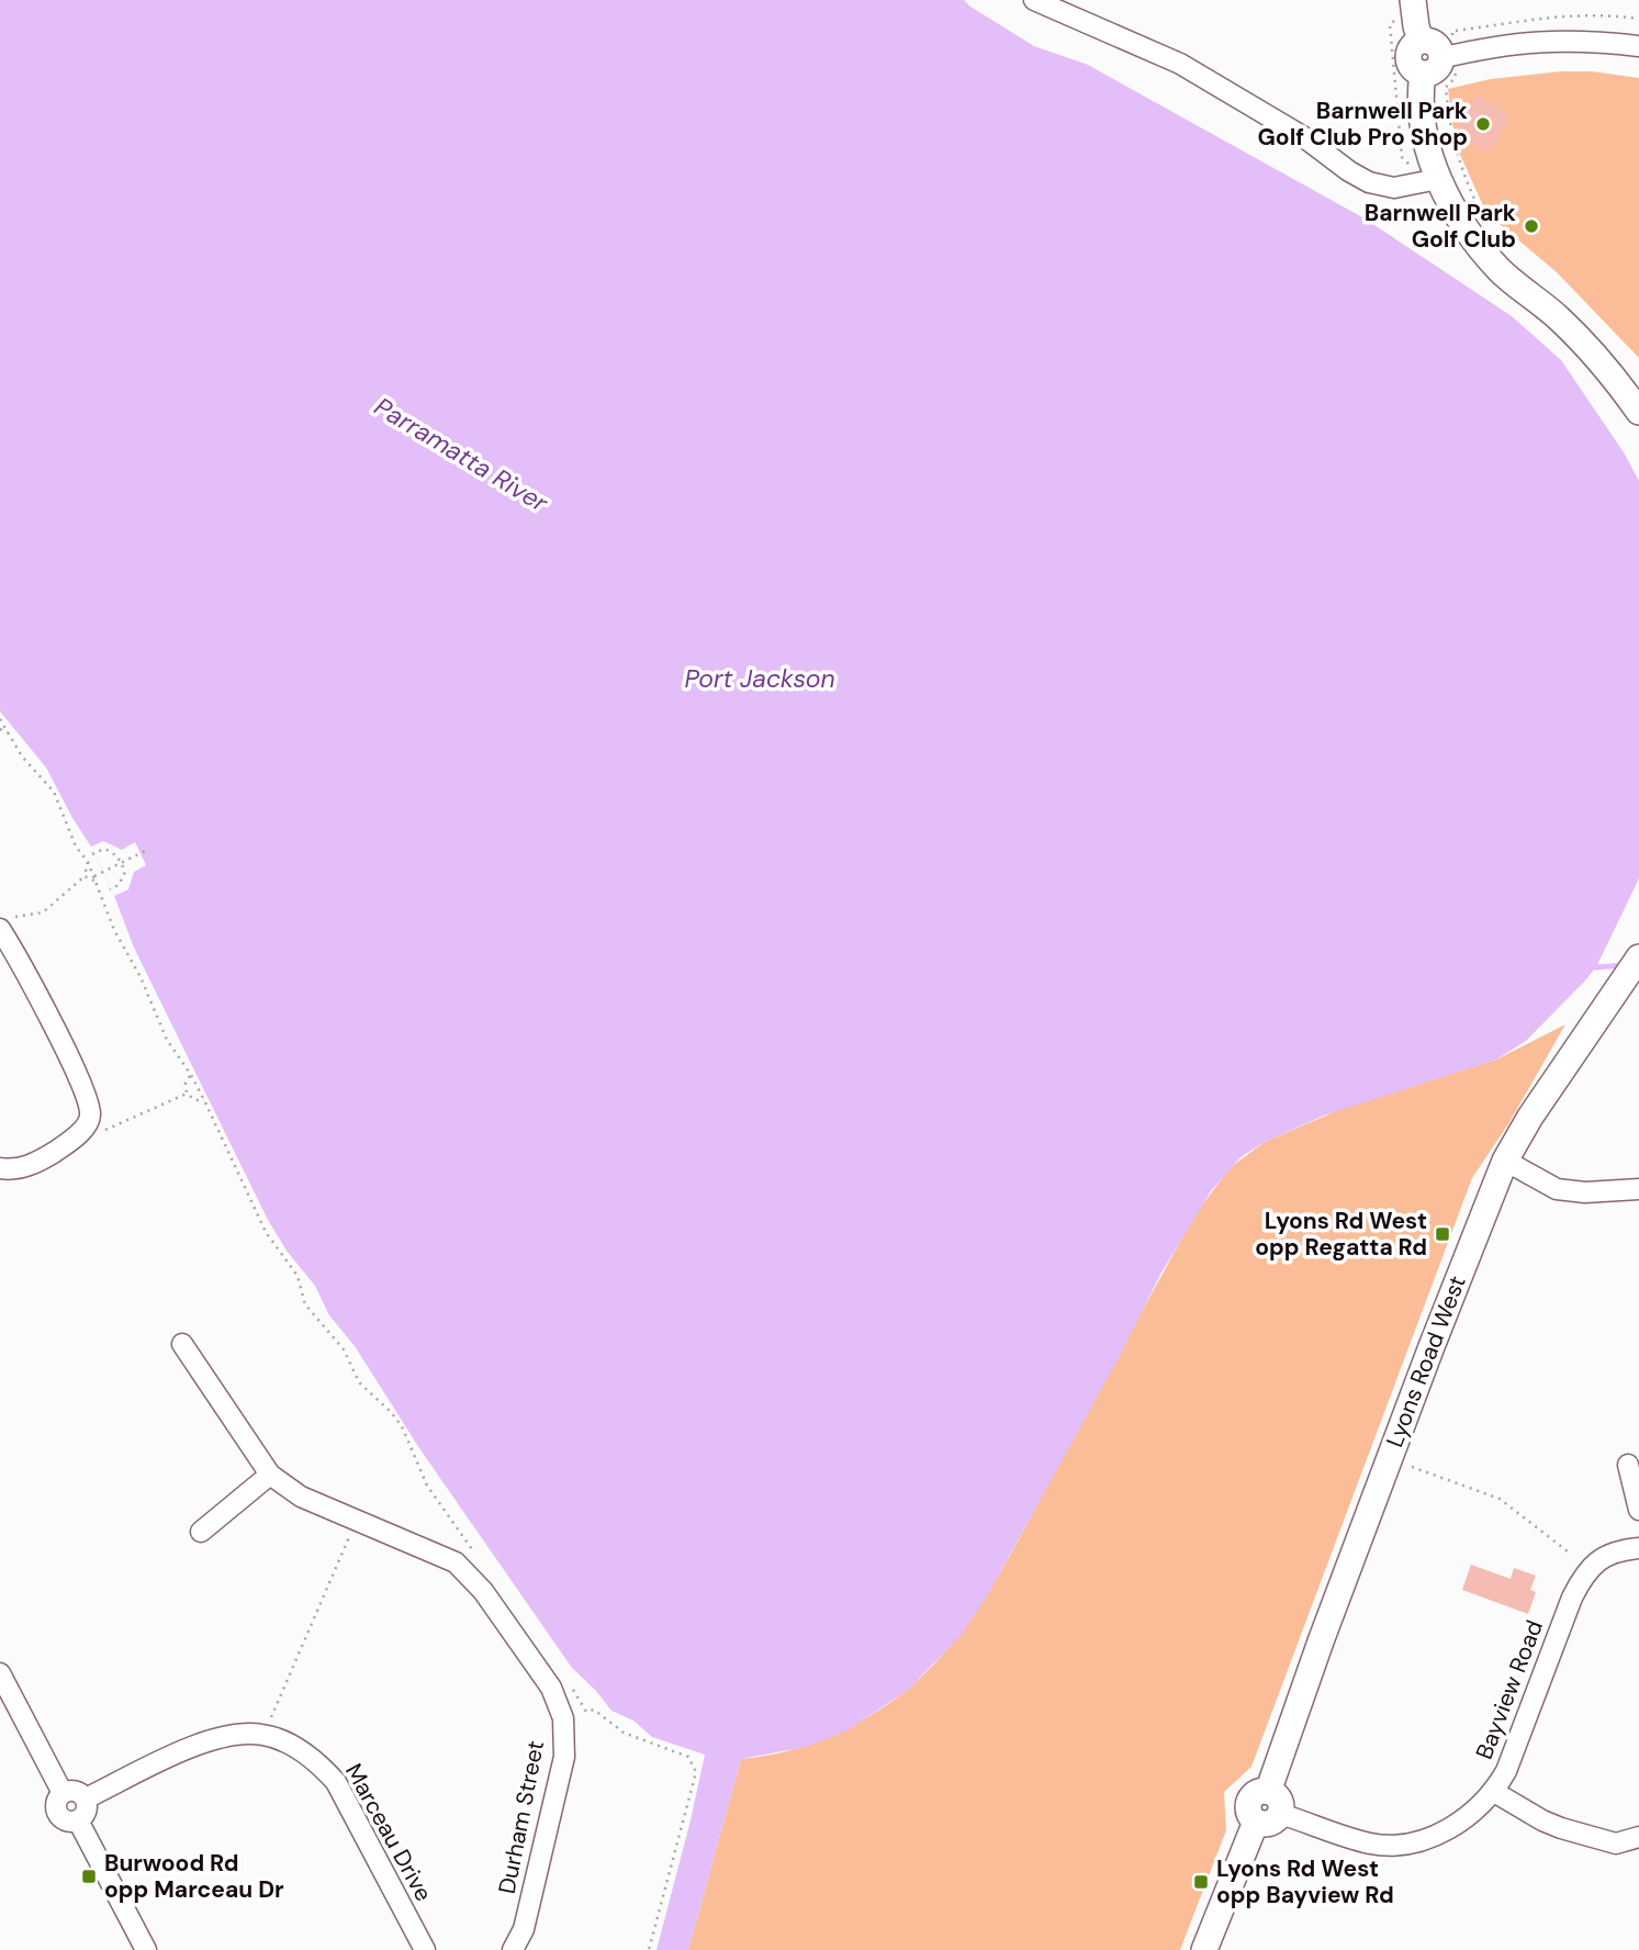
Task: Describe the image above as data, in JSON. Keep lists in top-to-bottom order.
{
  "streets": {
    "main road": ["Lyons Road West"],
    "street": ["Bayview Road", "Durham Street", "Marceau Drive"]
  },
  "crossings": [
    ["Lyons Road West", "Bayview Road"]
  ],
  "water": ["Parramatta River", "Port Jackson"],
  "places": {
    "other": ["Barnwell Park Golf Club Pro Shop", "Barnwell Park Golf Club"],
    "transit": ["Lyons Rd West opp Regatta Rd", "Burwood Rd opp Marceau Dr", "Lyons Rd West opp Bayview Rd"]
  }
}
